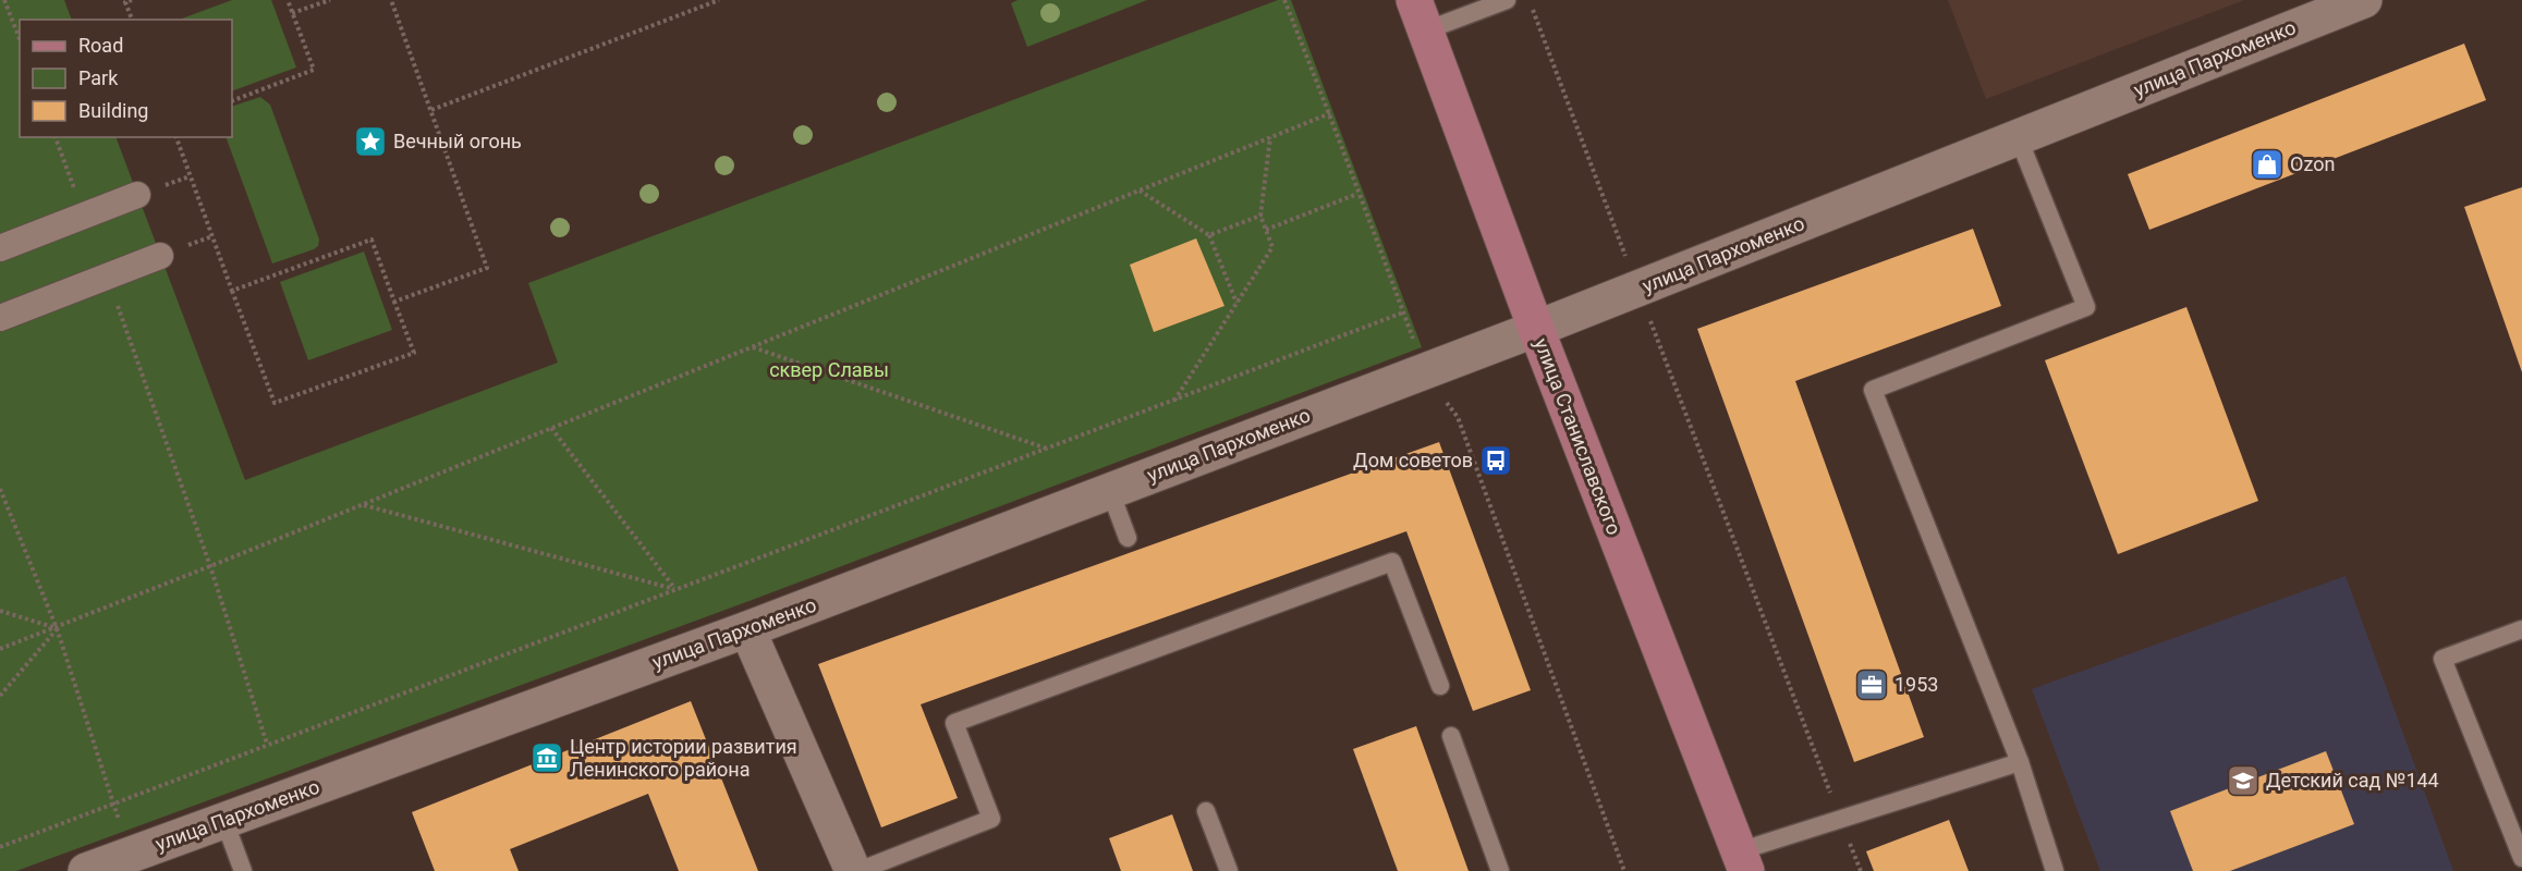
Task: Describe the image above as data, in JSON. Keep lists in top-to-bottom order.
{
  "streets": {
    "main road": ["улица Станиславского"],
    "street": ["улица Пархоменко"]
  },
  "crossings": [
    ["улица Пархоменко", "улица Станиславского"]
  ],
  "parks": ["сквер Славы"],
  "places": {
    "place": ["Вечный огонь"],
    "shop": ["Ozon"],
    "bus stop": ["Дом советов"],
    "office": ["1953"],
    "museum": ["Центр истории развития Ленинского района"],
    "school or university": ["Детский сад №144"]
  },
  "legend": ["Road", "Park", "Building"]
}
